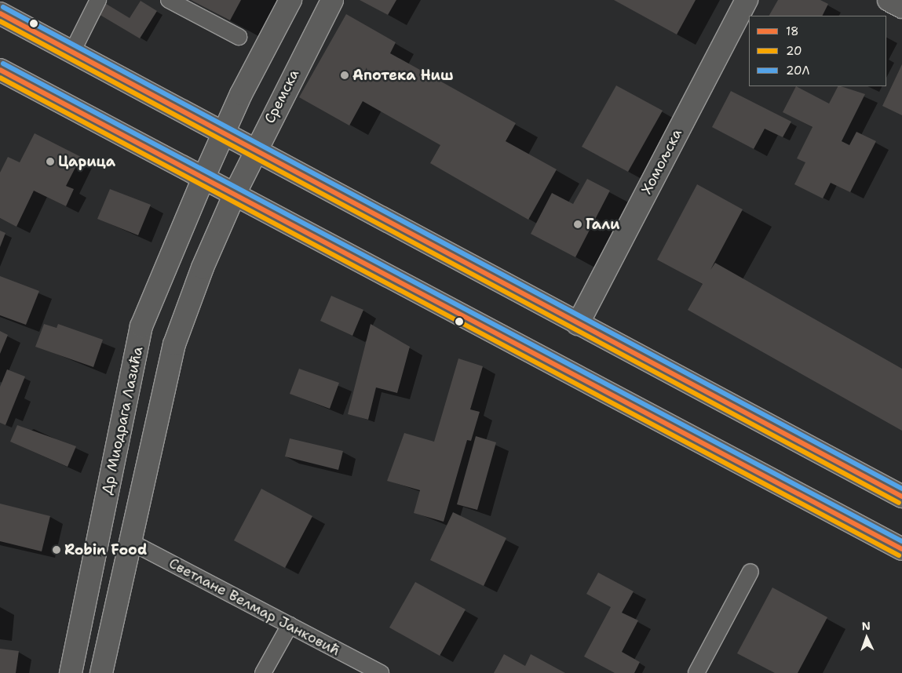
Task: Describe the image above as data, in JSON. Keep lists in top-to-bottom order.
{
  "streets": {
    "main road": ["Сремска", "Хомољска", "Др Миодрага Лазића"],
    "lane": ["Светлане Велмар Јанковић"]
  },
  "places": [
    "Апотека Ниш",
    "Царица",
    "Гали",
    "Robin Food"
  ],
  "lines": ["transit line 20Л", "transit line 18", "transit line 20"],
  "legend": ["18", "20", "20Л"],
  "north": "top"
}
